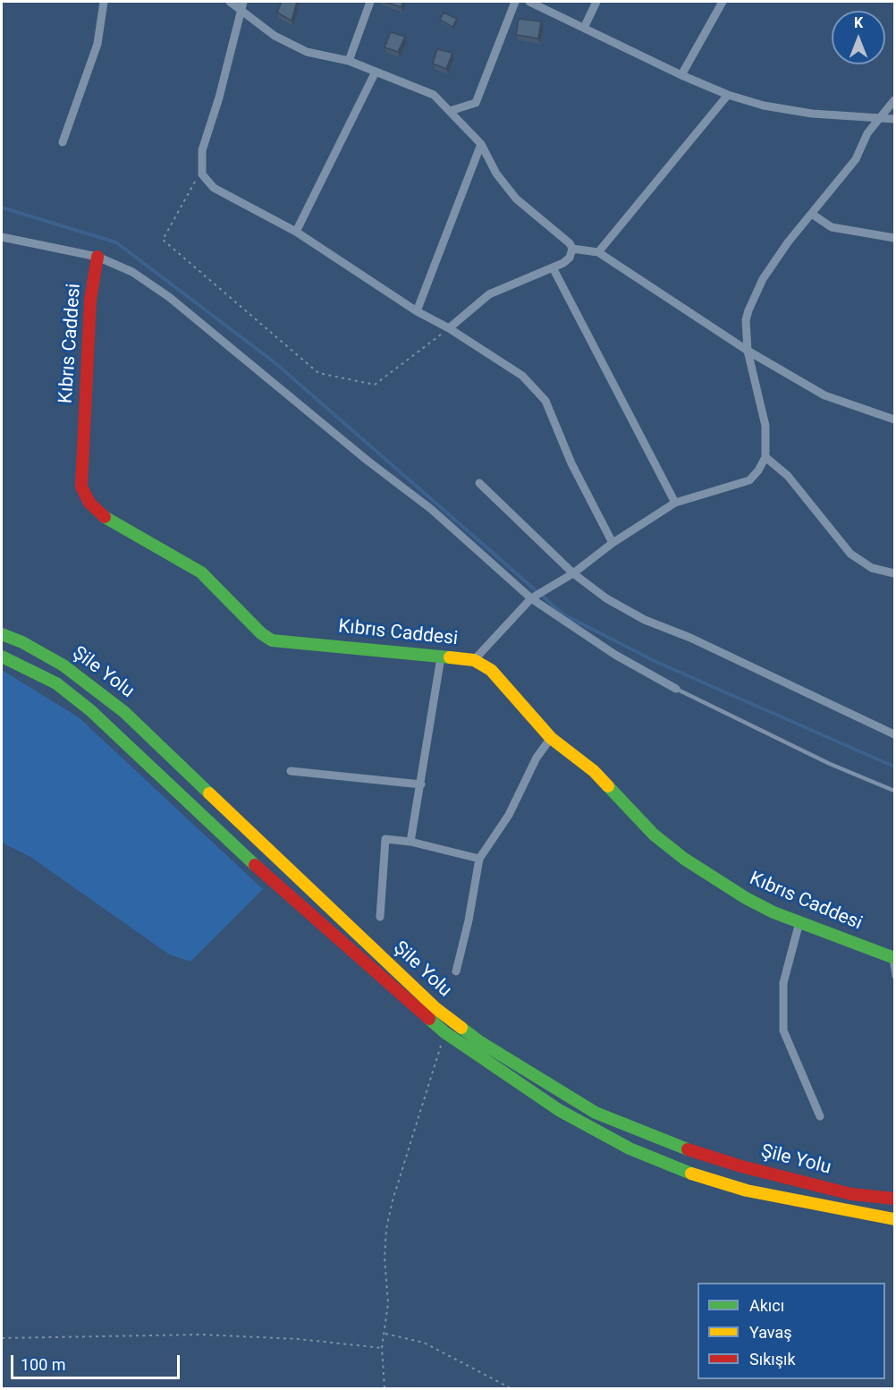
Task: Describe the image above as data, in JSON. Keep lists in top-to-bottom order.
{
  "streets": {
    "main road": ["Kıbrıs Caddesi", "Şile Yolu"]
  },
  "legend": ["Akıcı", "Yavaş", "Sıkışık"],
  "scale_bar": "100 m",
  "north": "top"
}
